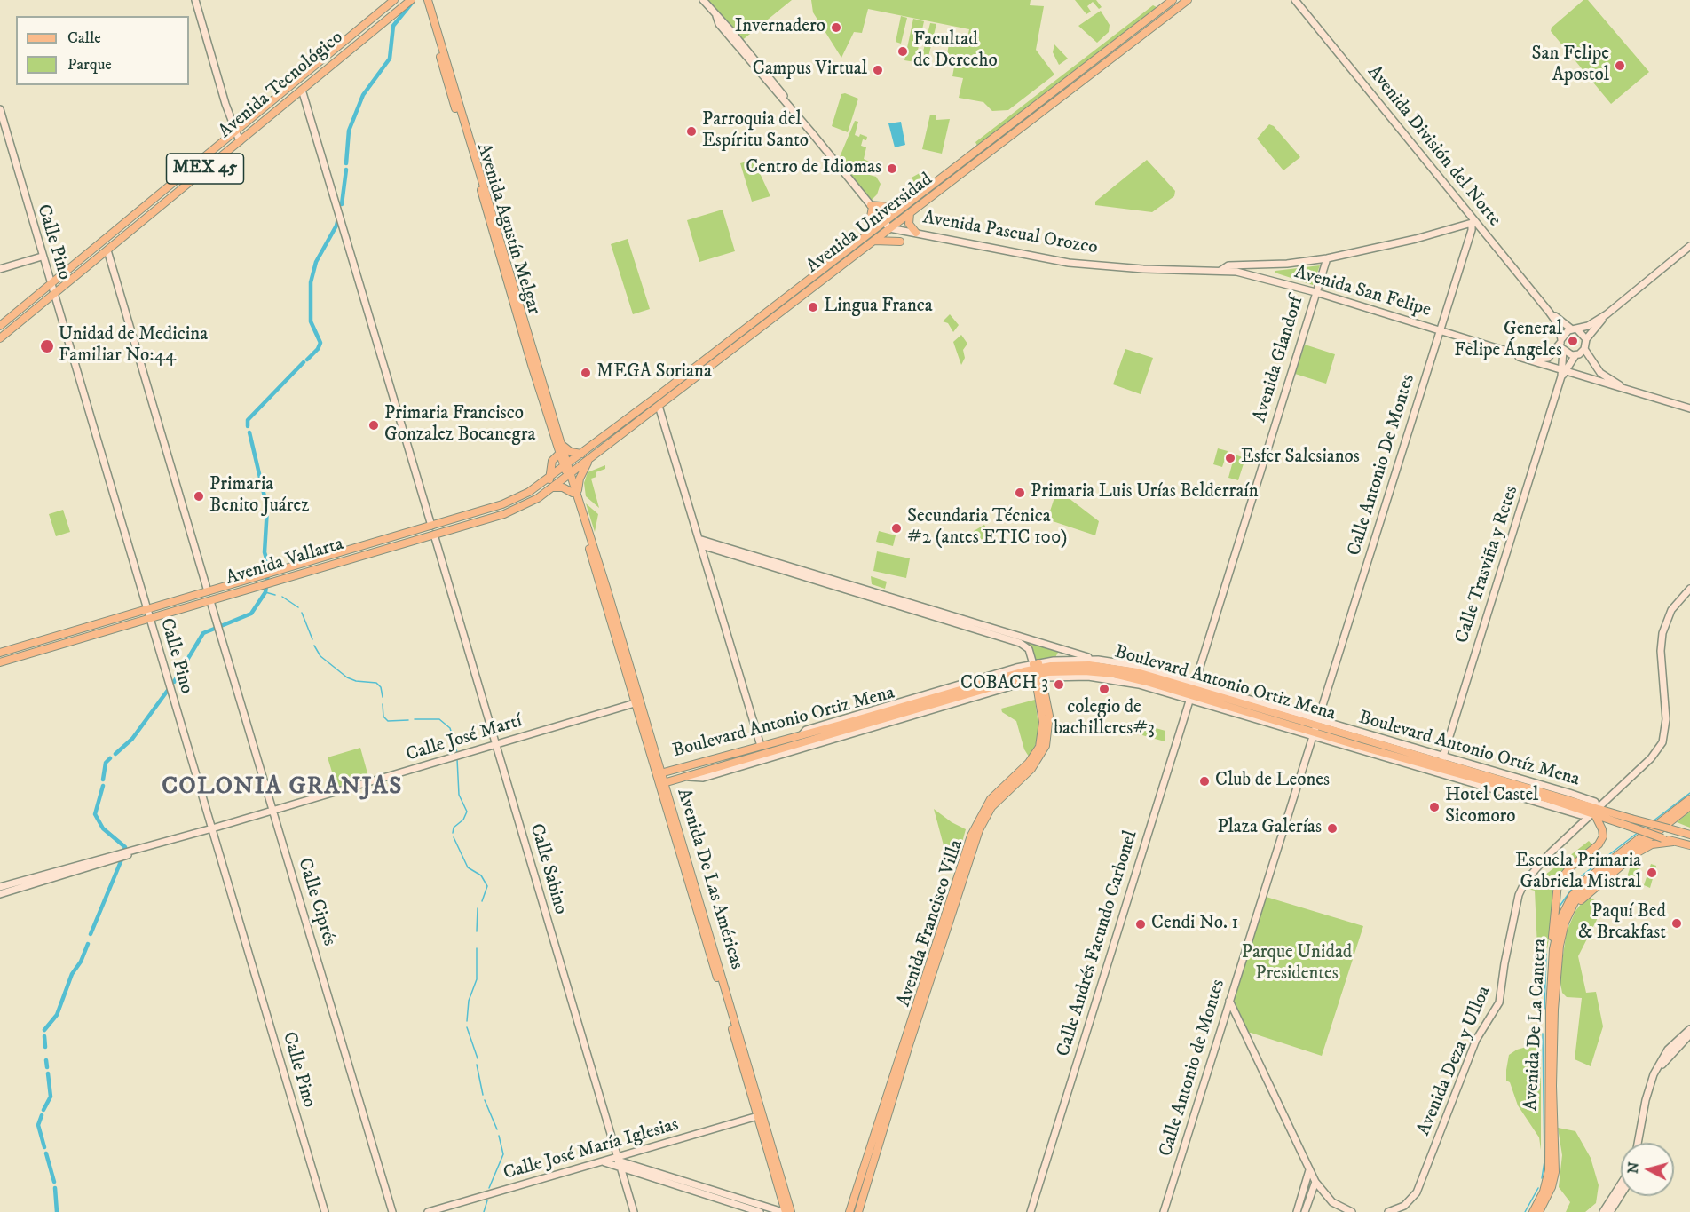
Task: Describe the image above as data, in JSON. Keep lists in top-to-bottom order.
{
  "streets": {
    "main road": [
      "Avenida Tecnológico",
      "MEX 45",
      "Avenida Universidad",
      "Avenida Agustín Melgar",
      "Avenida Vallarta",
      "Boulevard Antonio Ortiz Mena",
      "Avenida De Las Américas",
      "Avenida Francisco Villa",
      "Avenida De La Cantera"
    ],
    "street": [
      "Avenida División del Norte",
      "Avenida Pascual Orozco",
      "Calle Pino",
      "Avenida San Felipe",
      "Avenida Glandorf",
      "Calle Antonio De Montes",
      "Calle Trasviña y Retes",
      "Calle José Martí",
      "Calle Sabino",
      "Calle Ciprés",
      "Calle Andrés Facundo Carbonel",
      "Avenida Deza y Ulloa",
      "Calle Antonio de Montes",
      "Calle José María Iglesias"
    ]
  },
  "crossings": [
    ["Avenida Tecnológico", "Calle Pino"],
    ["Avenida División del Norte", "Avenida Pascual Orozco"],
    ["Avenida División del Norte", "Avenida San Felipe"],
    ["Avenida División del Norte", "Calle Antonio De Montes"],
    ["Avenida División del Norte", "Calle Trasviña y Retes"],
    ["Avenida Universidad", "Avenida Agustín Melgar"],
    ["Avenida Universidad", "Avenida Pascual Orozco"],
    ["Avenida Universidad", "Avenida Vallarta"],
    ["Avenida Universidad", "Avenida De Las Américas"],
    ["Avenida Agustín Melgar", "Avenida Vallarta"],
    ["Avenida Agustín Melgar", "Avenida De Las Américas"],
    ["Avenida Pascual Orozco", "Avenida San Felipe"],
    ["Avenida Pascual Orozco", "Avenida Glandorf"],
    ["Avenida Pascual Orozco", "Calle Antonio De Montes"],
    ["Calle Pino", "Avenida Vallarta"],
    ["Calle Pino", "Calle José Martí"],
    ["Avenida San Felipe", "Avenida Glandorf"],
    ["Avenida San Felipe", "Calle Antonio De Montes"],
    ["Avenida San Felipe", "Calle Trasviña y Retes"],
    ["Avenida Glandorf", "Boulevard Antonio Ortiz Mena"],
    ["Avenida Glandorf", "Calle Andrés Facundo Carbonel"],
    ["Calle Antonio De Montes", "Boulevard Antonio Ortiz Mena"],
    ["Calle Antonio De Montes", "Calle Antonio de Montes"],
    ["Avenida Vallarta", "Calle Sabino"],
    ["Avenida Vallarta", "Avenida De Las Américas"],
    ["Avenida Vallarta", "Calle Ciprés"],
    ["Calle Trasviña y Retes", "Boulevard Antonio Ortiz Mena"],
    ["Boulevard Antonio Ortiz Mena", "Avenida De Las Américas"],
    ["Boulevard Antonio Ortiz Mena", "Avenida Francisco Villa"],
    ["Boulevard Antonio Ortiz Mena", "Calle Andrés Facundo Carbonel"],
    ["Boulevard Antonio Ortiz Mena", "Avenida Deza y Ulloa"],
    ["Boulevard Antonio Ortiz Mena", "Calle Antonio de Montes"],
    ["Calle José Martí", "Calle Sabino"],
    ["Calle José Martí", "Avenida De Las Américas"],
    ["Calle José Martí", "Calle Ciprés"],
    ["Calle Sabino", "Calle José María Iglesias"],
    ["Avenida De Las Américas", "Calle José María Iglesias"]
  ],
  "districts": ["COLONIA GRANJAS"],
  "parks": ["Parque Unidad Presidentes"],
  "places": [
    "Invernadero",
    "Facultad de Derecho",
    "San Felipe Apostol",
    "Campus Virtual",
    "Parroquia del Espíritu Santo",
    "Centro de Idiomas",
    "Lingua Franca",
    "General Felipe Ángeles",
    "Unidad de Medicina Familiar No:44",
    "MEGA Soriana",
    "Primaria Francisco Gonzalez Bocanegra",
    "Esfer Salesianos",
    "Primaria Luis Urías Belderraín",
    "Primaria Benito Juárez",
    "Secundaria Técnica #2 (antes ETIC 100)",
    "COBACH 3",
    "colegio de bachilleres#3",
    "Club de Leones",
    "Hotel Castel Sicomoro",
    "Plaza Galerías",
    "Escuela Primaria Gabriela Mistral",
    "Paquí Bed & Breakfast",
    "Cendi No. 1"
  ],
  "legend": ["Calle", "Parque"],
  "north": "left"
}
